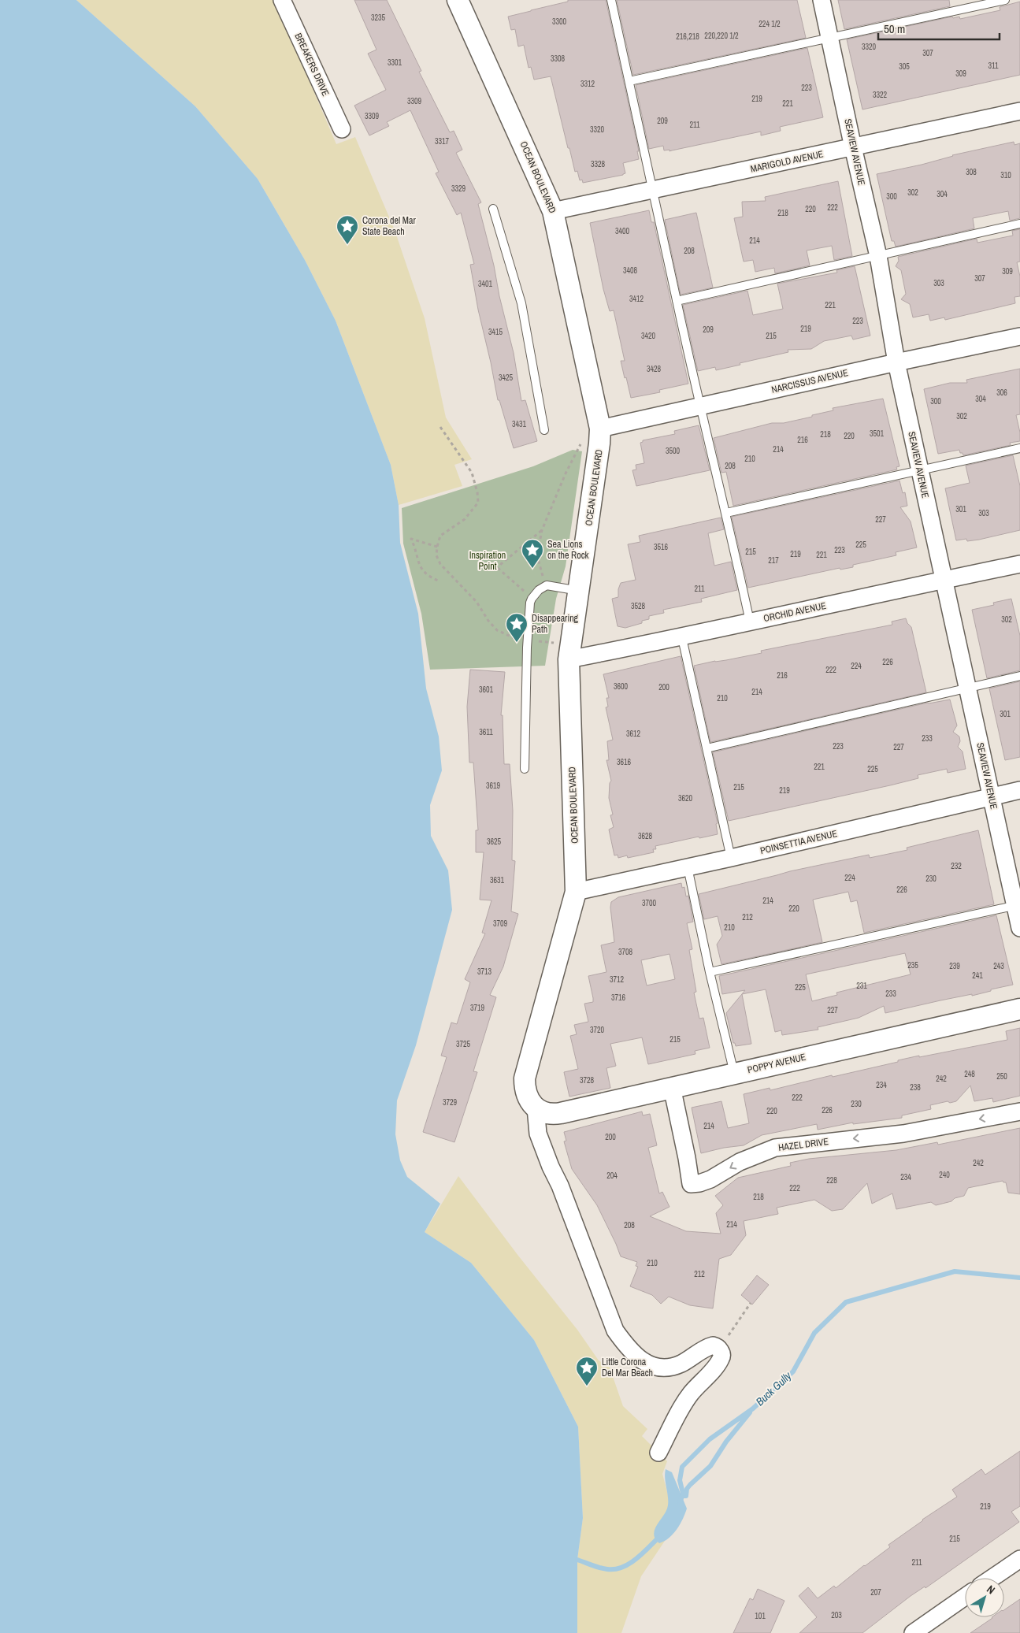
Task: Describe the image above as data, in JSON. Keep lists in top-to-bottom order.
{
  "streets": {
    "street": [
      "BREAKERS DRIVE",
      "SEAVIEW AVENUE",
      "MARIGOLD AVENUE",
      "OCEAN BOULEVARD",
      "NARCISSUS AVENUE",
      "ORCHID AVENUE",
      "POINSETTIA AVENUE",
      "POPPY AVENUE",
      "HAZEL DRIVE"
    ]
  },
  "crossings": [
    ["SEAVIEW AVENUE", "MARIGOLD AVENUE"],
    ["SEAVIEW AVENUE", "NARCISSUS AVENUE"],
    ["SEAVIEW AVENUE", "ORCHID AVENUE"],
    ["SEAVIEW AVENUE", "POINSETTIA AVENUE"],
    ["MARIGOLD AVENUE", "OCEAN BOULEVARD"],
    ["OCEAN BOULEVARD", "NARCISSUS AVENUE"],
    ["OCEAN BOULEVARD", "ORCHID AVENUE"],
    ["OCEAN BOULEVARD", "POINSETTIA AVENUE"],
    ["OCEAN BOULEVARD", "POPPY AVENUE"],
    ["POPPY AVENUE", "HAZEL DRIVE"]
  ],
  "water": ["Buck Gully"],
  "parks": ["Inspiration Point"],
  "places": {
    "place": [
      "Corona del Mar State Beach",
      "Sea Lions on the Rock",
      "Disappearing Path",
      "Little Corona Del Mar Beach"
    ]
  },
  "house_numbers": [
    "3235",
    "3300",
    "224 1/2",
    "220,220 1/2",
    "216,218",
    "3320",
    "307",
    "3308",
    "3301",
    "311",
    "305",
    "309",
    "3312",
    "223",
    "3322",
    "219",
    "3309",
    "221",
    "3309",
    "209",
    "211",
    "3320",
    "3317",
    "3328",
    "308",
    "310",
    "3329",
    "302",
    "304",
    "300",
    "222",
    "220",
    "218",
    "3400",
    "214",
    "208",
    "3408",
    "309",
    "307",
    "303",
    "3401",
    "3412",
    "221",
    "223",
    "219",
    "209",
    "3415",
    "3420",
    "215",
    "3428",
    "3425",
    "306",
    "304",
    "300",
    "302",
    "3431",
    "3501",
    "218",
    "220",
    "216",
    "214",
    "3500",
    "210",
    "208",
    "301",
    "303",
    "227",
    "225",
    "3516",
    "223",
    "215",
    "219",
    "221",
    "217",
    "211",
    "3528",
    "302",
    "226",
    "224",
    "222",
    "216",
    "3600",
    "200",
    "3601",
    "214",
    "210",
    "301",
    "3611",
    "3612",
    "233",
    "223",
    "227",
    "3616",
    "221",
    "225",
    "3619",
    "215",
    "219",
    "3620",
    "3628",
    "3625",
    "232",
    "224",
    "230",
    "3631",
    "226",
    "214",
    "3700",
    "220",
    "212",
    "3709",
    "210",
    "3708",
    "235",
    "239",
    "243",
    "3713",
    "241",
    "3712",
    "231",
    "225",
    "233",
    "3716",
    "3719",
    "227",
    "3720",
    "215",
    "3725",
    "248",
    "250",
    "242",
    "3728",
    "234",
    "238",
    "222",
    "3729",
    "230",
    "226",
    "220",
    "214",
    "200",
    "242",
    "240",
    "204",
    "234",
    "228",
    "222",
    "218",
    "214",
    "208",
    "210",
    "212",
    "219",
    "215",
    "211",
    "207",
    "203",
    "101"
  ],
  "scale_bar": "50 m",
  "north": "top right"
}
